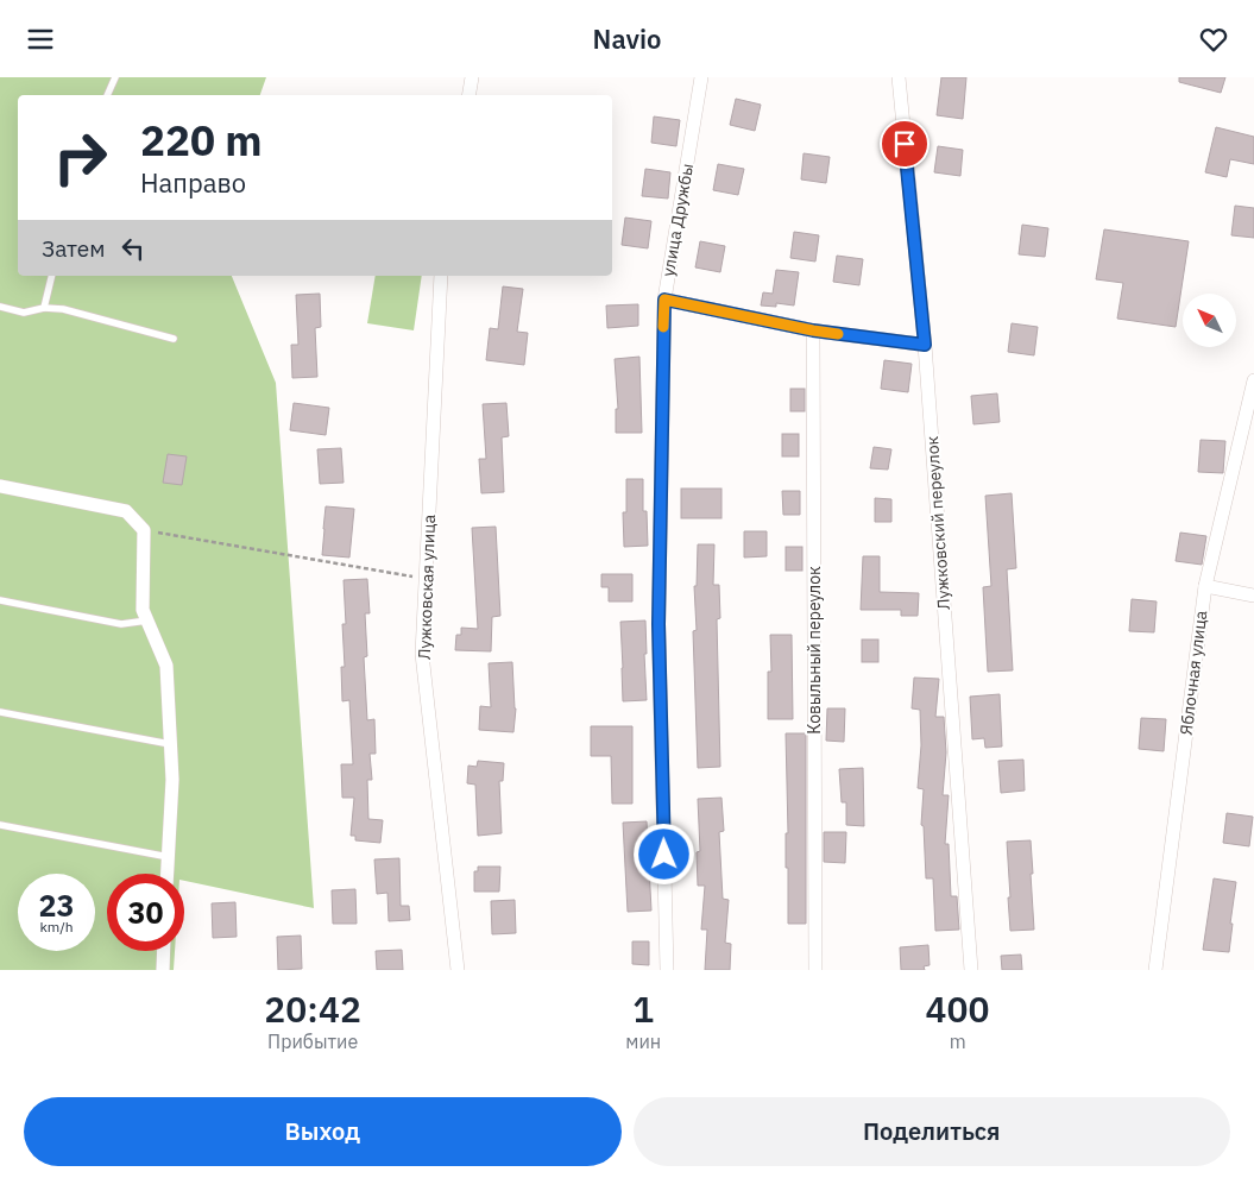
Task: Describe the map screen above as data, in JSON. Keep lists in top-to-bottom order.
{
  "streets": {
    "street": [
      "улица Дружбы",
      "Лужковский переулок",
      "Лужковская улица",
      "Ковыльный переулок",
      "Яблочная улица"
    ]
  },
  "north": "top left",
  "page": {
    "header": "Navio",
    "turn": ["220 m", "Направо"],
    "then": "Затем",
    "speed": "23 km/h",
    "limit": "30",
    "eta": [
      "20:42",
      "Прибытие",
      "1",
      "мин",
      "400",
      "m"
    ],
    "buttons": ["Выход", "Поделиться"]
  }
}
